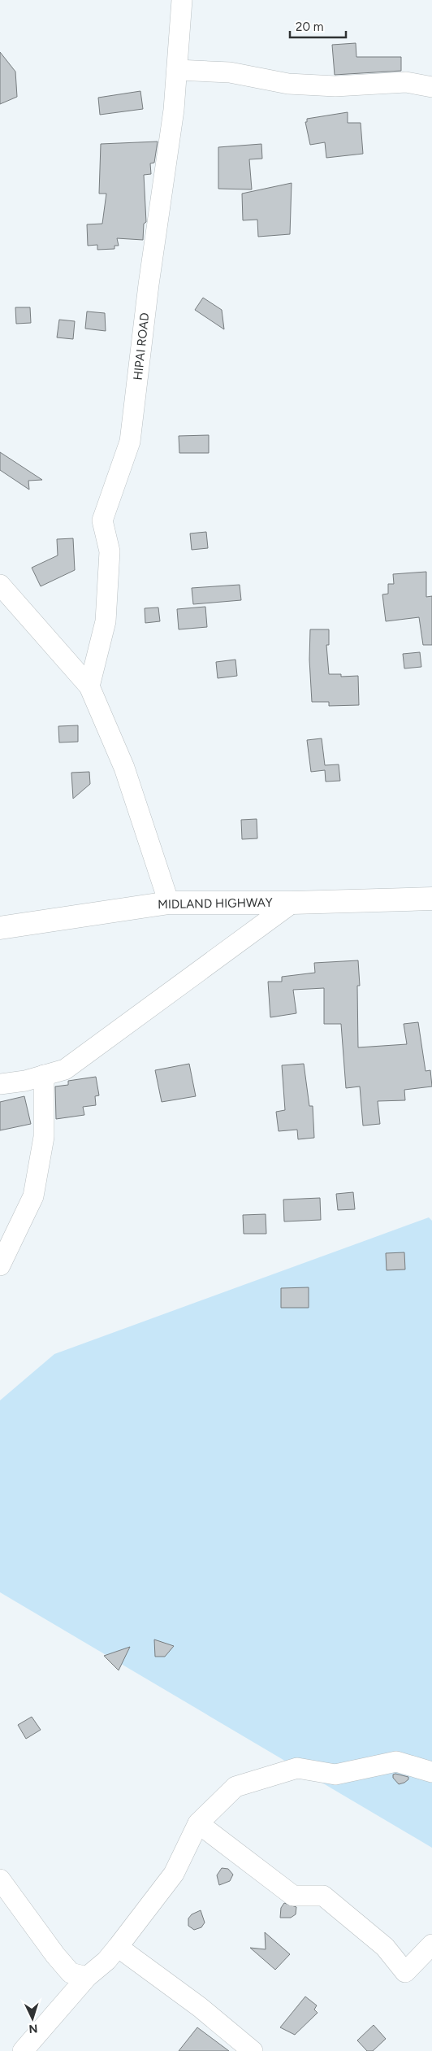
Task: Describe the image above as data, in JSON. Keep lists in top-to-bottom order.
{
  "streets": {
    "main road": ["MIDLAND HIGHWAY"],
    "street": ["HIPAI ROAD"]
  },
  "scale_bar": "20 m",
  "north": "bottom"
}
